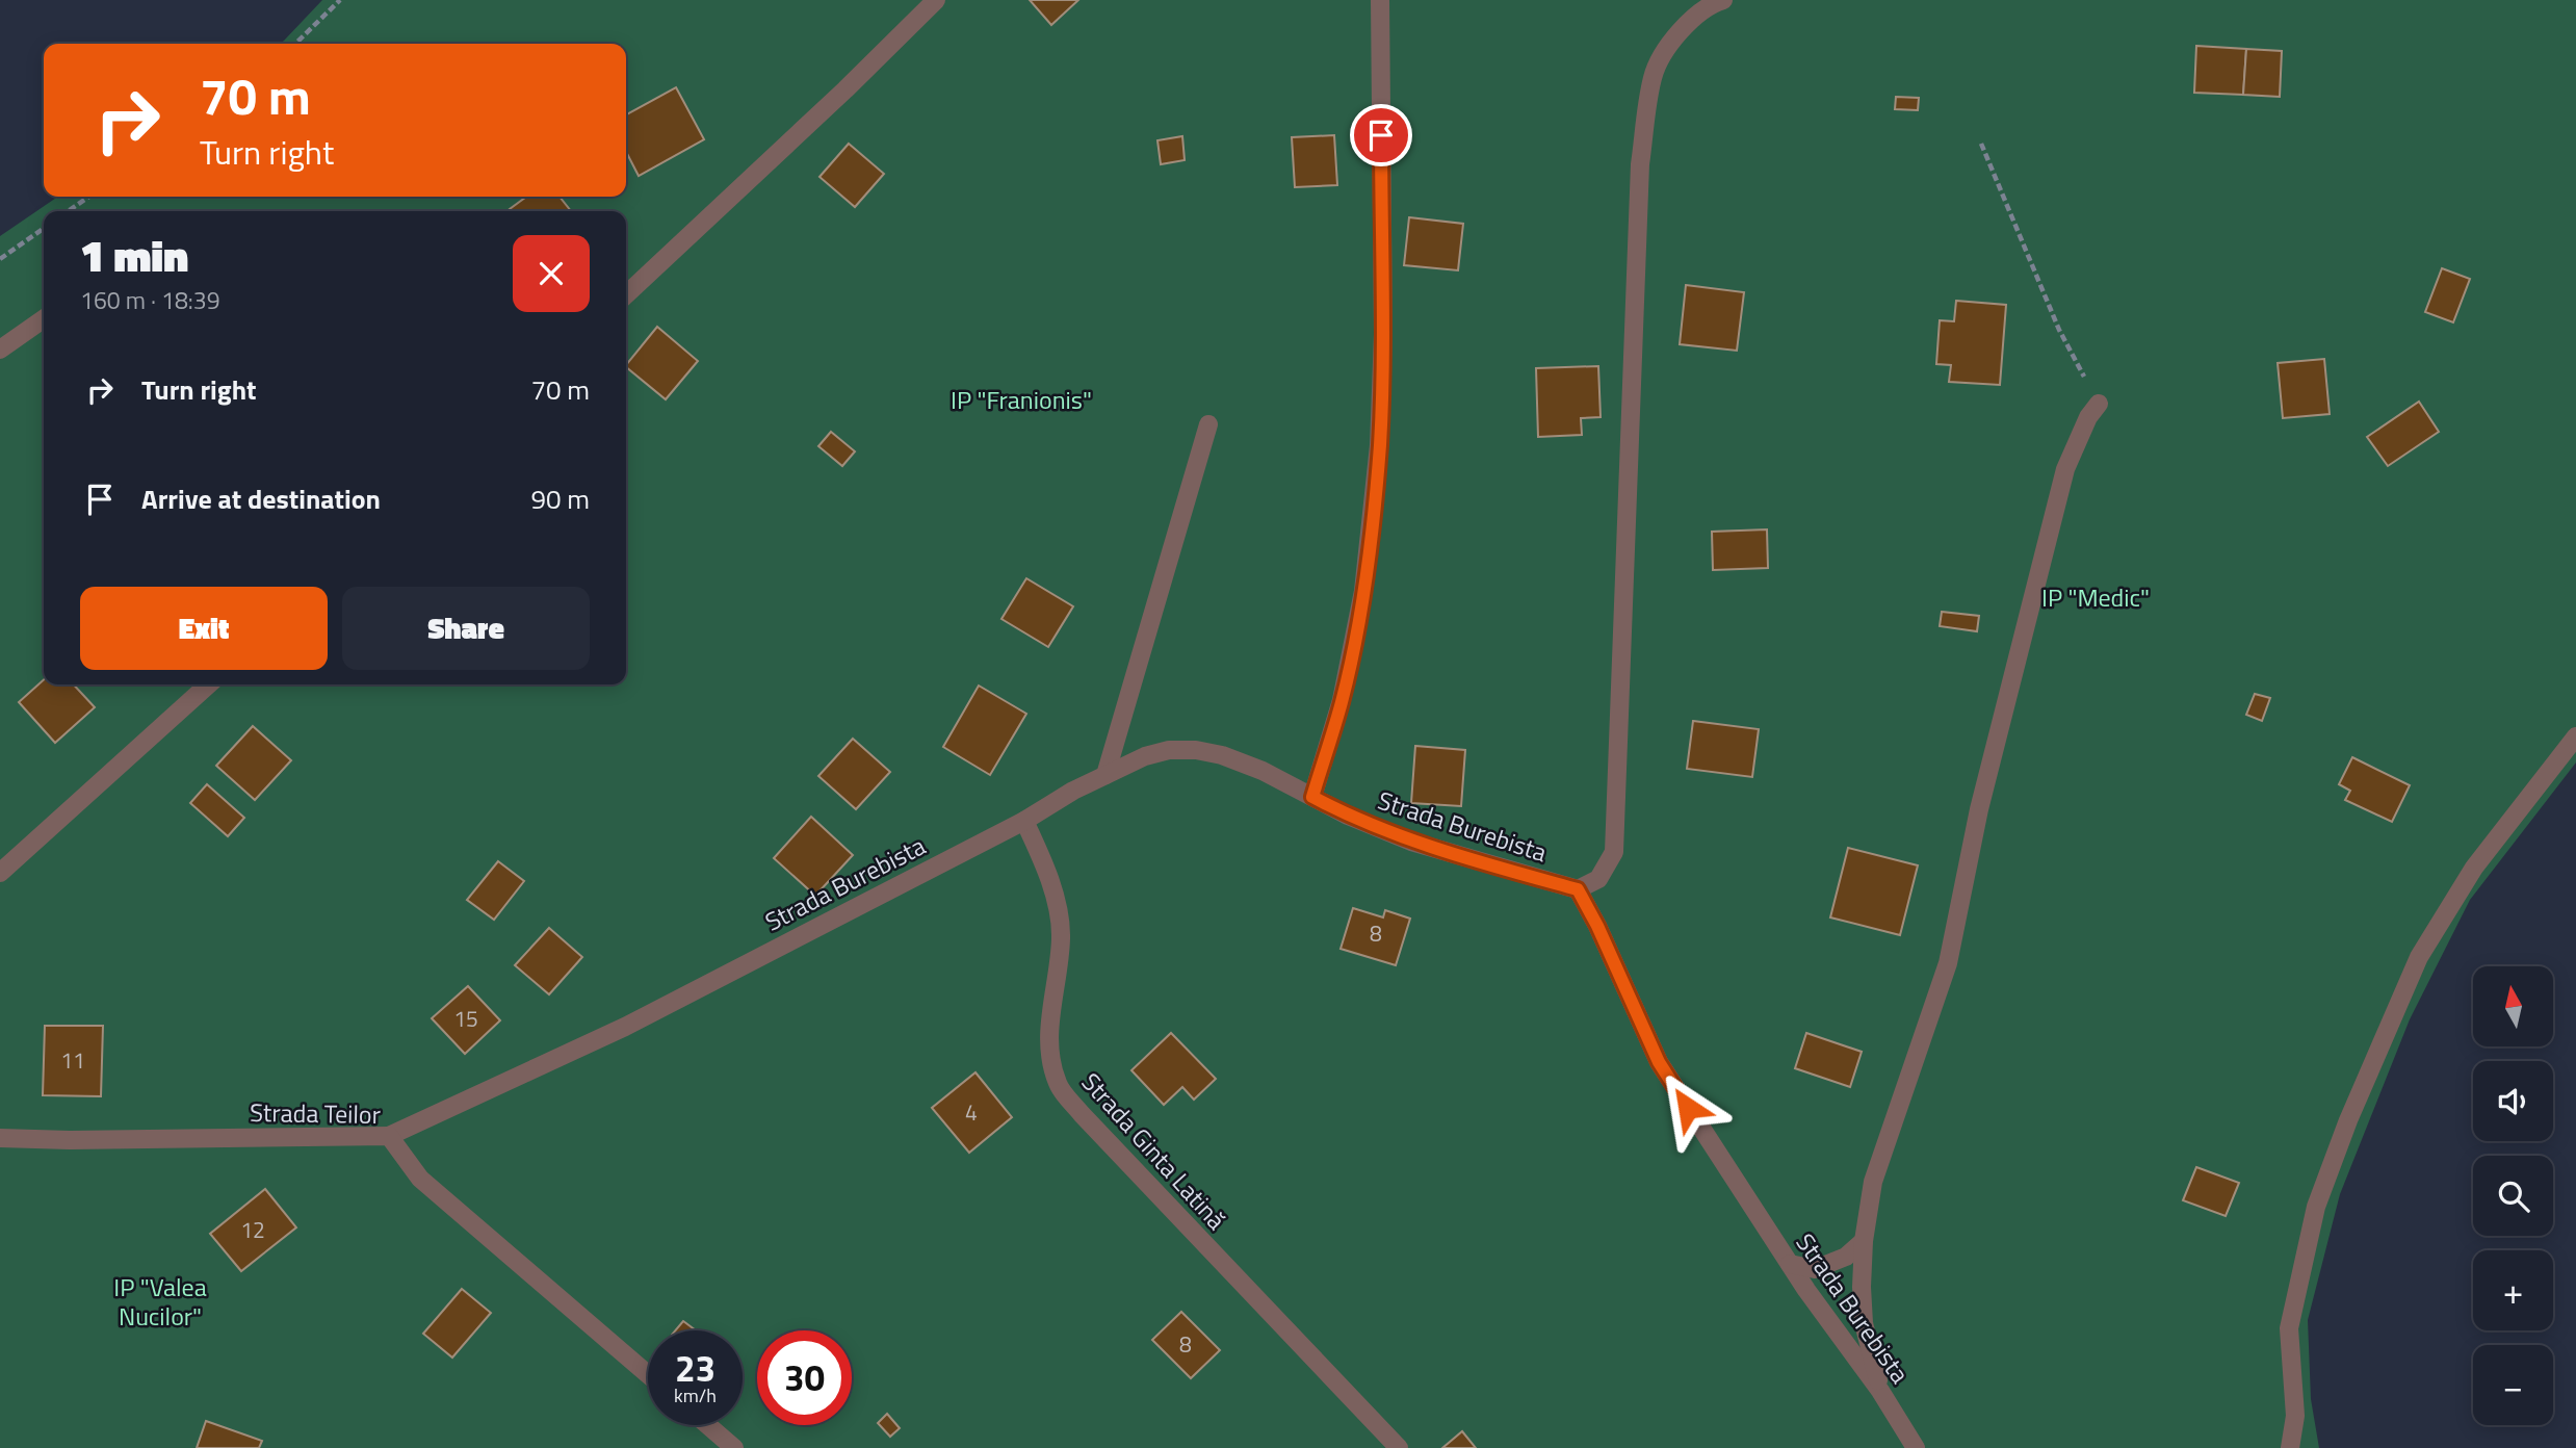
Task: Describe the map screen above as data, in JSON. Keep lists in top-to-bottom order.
{
  "streets": {
    "street": ["Strada Burebista", "Strada Teilor", "Strada Ginta Latină"]
  },
  "crossings": [
    ["Strada Burebista", "Strada Teilor"],
    ["Strada Burebista", "Strada Ginta Latină"]
  ],
  "parks": ["IP \"Franionis\"", "IP \"Medic\"", "IP \"Valea Nucilor\""],
  "house_numbers": [
    "8",
    "15",
    "11",
    "4",
    "12",
    "8"
  ],
  "north": "top",
  "page": {
    "turn": ["70 m", "Turn right"],
    "heading": ["1 min", "160 m · 18:39"],
    "list": [
      {
        "name": "Turn right",
        "value": "70 m"
      },
      {
        "name": "Arrive at destination",
        "value": "90 m"
      }
    ],
    "buttons": ["Exit", "Share"],
    "map_buttons": ["+", "−"],
    "speed": "23 km/h",
    "limit": "30"
  }
}
